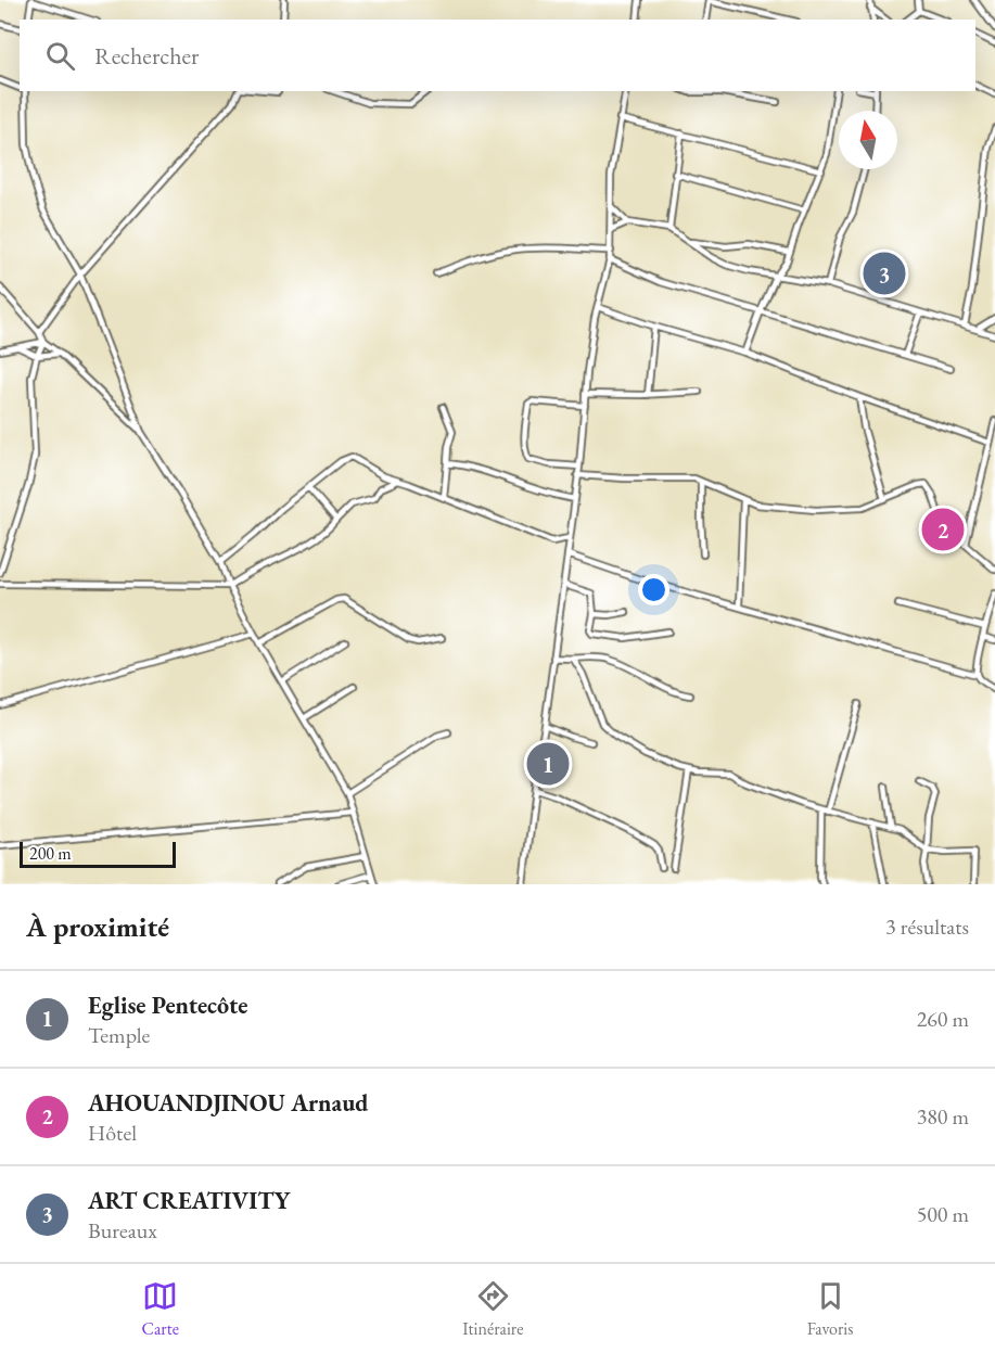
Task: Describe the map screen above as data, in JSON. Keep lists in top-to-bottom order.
{
  "scale_bar": "200 m",
  "north": "top",
  "page": {
    "search": "Rechercher",
    "pins": ["3", "2", "1"],
    "scale": "200 m",
    "heading": ["À proximité", "3 résultats"],
    "list": [
      {
        "mark": "1",
        "name": "Eglise Pentecôte",
        "note": "Temple",
        "value": "260 m"
      },
      {
        "mark": "2",
        "name": "AHOUANDJINOU Arnaud",
        "note": "Hôtel",
        "value": "380 m"
      },
      {
        "mark": "3",
        "name": "ART CREATIVITY",
        "note": "Bureaux",
        "value": "500 m"
      }
    ],
    "nav": ["Carte", "Itinéraire", "Favoris"]
  }
}
